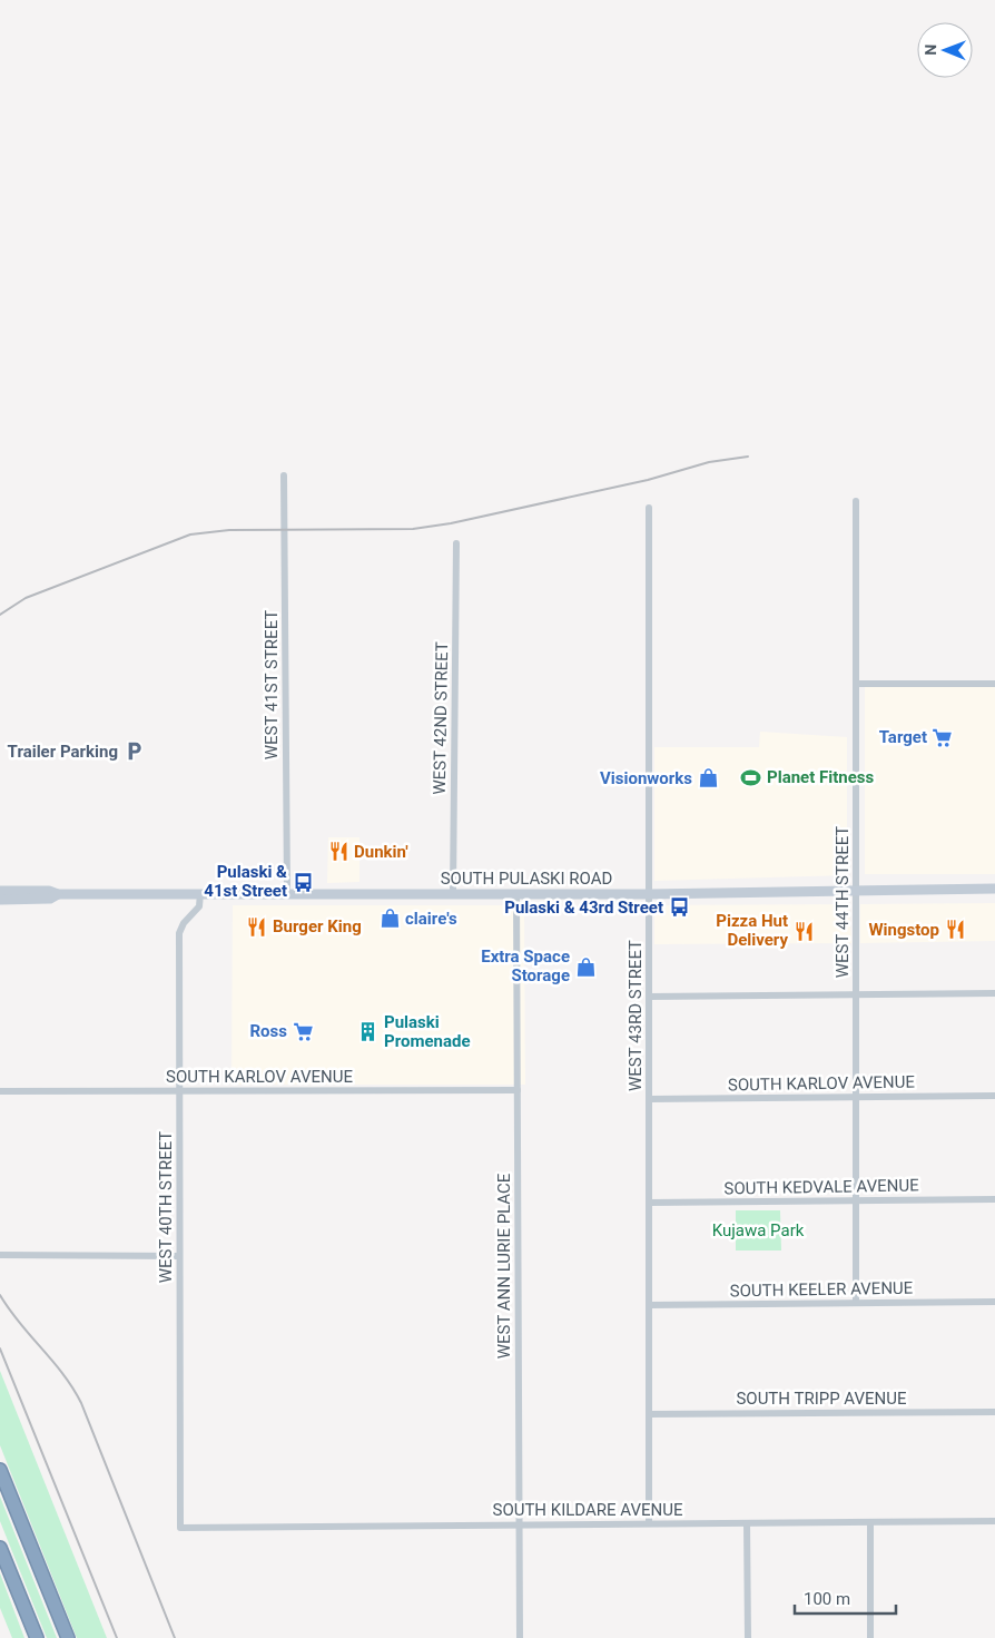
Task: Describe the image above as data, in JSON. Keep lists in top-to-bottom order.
{
  "streets": {
    "main road": ["SOUTH PULASKI ROAD"],
    "street": [
      "WEST 41ST STREET",
      "WEST 42ND STREET",
      "WEST 44TH STREET",
      "WEST 43RD STREET",
      "SOUTH KARLOV AVENUE",
      "SOUTH KEDVALE AVENUE",
      "WEST 40TH STREET",
      "WEST ANN LURIE PLACE",
      "SOUTH KEELER AVENUE",
      "SOUTH TRIPP AVENUE",
      "SOUTH KILDARE AVENUE"
    ]
  },
  "crossings": [
    ["WEST 41ST STREET", "SOUTH PULASKI ROAD"],
    ["WEST 42ND STREET", "SOUTH PULASKI ROAD"],
    ["SOUTH PULASKI ROAD", "WEST 44TH STREET"],
    ["SOUTH PULASKI ROAD", "WEST 43RD STREET"],
    ["SOUTH PULASKI ROAD", "WEST 40TH STREET"],
    ["SOUTH PULASKI ROAD", "WEST ANN LURIE PLACE"],
    ["WEST 44TH STREET", "SOUTH KARLOV AVENUE"],
    ["WEST 44TH STREET", "SOUTH KEDVALE AVENUE"],
    ["WEST 44TH STREET", "SOUTH KEELER AVENUE"],
    ["WEST 43RD STREET", "SOUTH KARLOV AVENUE"],
    ["WEST 43RD STREET", "SOUTH KEDVALE AVENUE"],
    ["WEST 43RD STREET", "SOUTH KEELER AVENUE"],
    ["WEST 43RD STREET", "SOUTH TRIPP AVENUE"],
    ["WEST 43RD STREET", "SOUTH KILDARE AVENUE"],
    ["SOUTH KARLOV AVENUE", "WEST 40TH STREET"],
    ["SOUTH KARLOV AVENUE", "WEST ANN LURIE PLACE"],
    ["WEST 40TH STREET", "SOUTH KILDARE AVENUE"],
    ["WEST ANN LURIE PLACE", "SOUTH KILDARE AVENUE"]
  ],
  "parks": ["Kujawa Park"],
  "places": {
    "supermarket": ["Target", "Ross"],
    "parking": ["Trailer Parking"],
    "sports": ["Planet Fitness"],
    "shop": ["Visionworks", "claire's", "Extra Space Storage"],
    "restaurant": [
      "Dunkin'",
      "Burger King",
      "Wingstop",
      "Pizza Hut Delivery"
    ],
    "bus stop": ["Pulaski & 41st Street", "Pulaski & 43rd Street"],
    "building": ["Pulaski Promenade"]
  },
  "scale_bar": "100 m",
  "north": "left"
}
